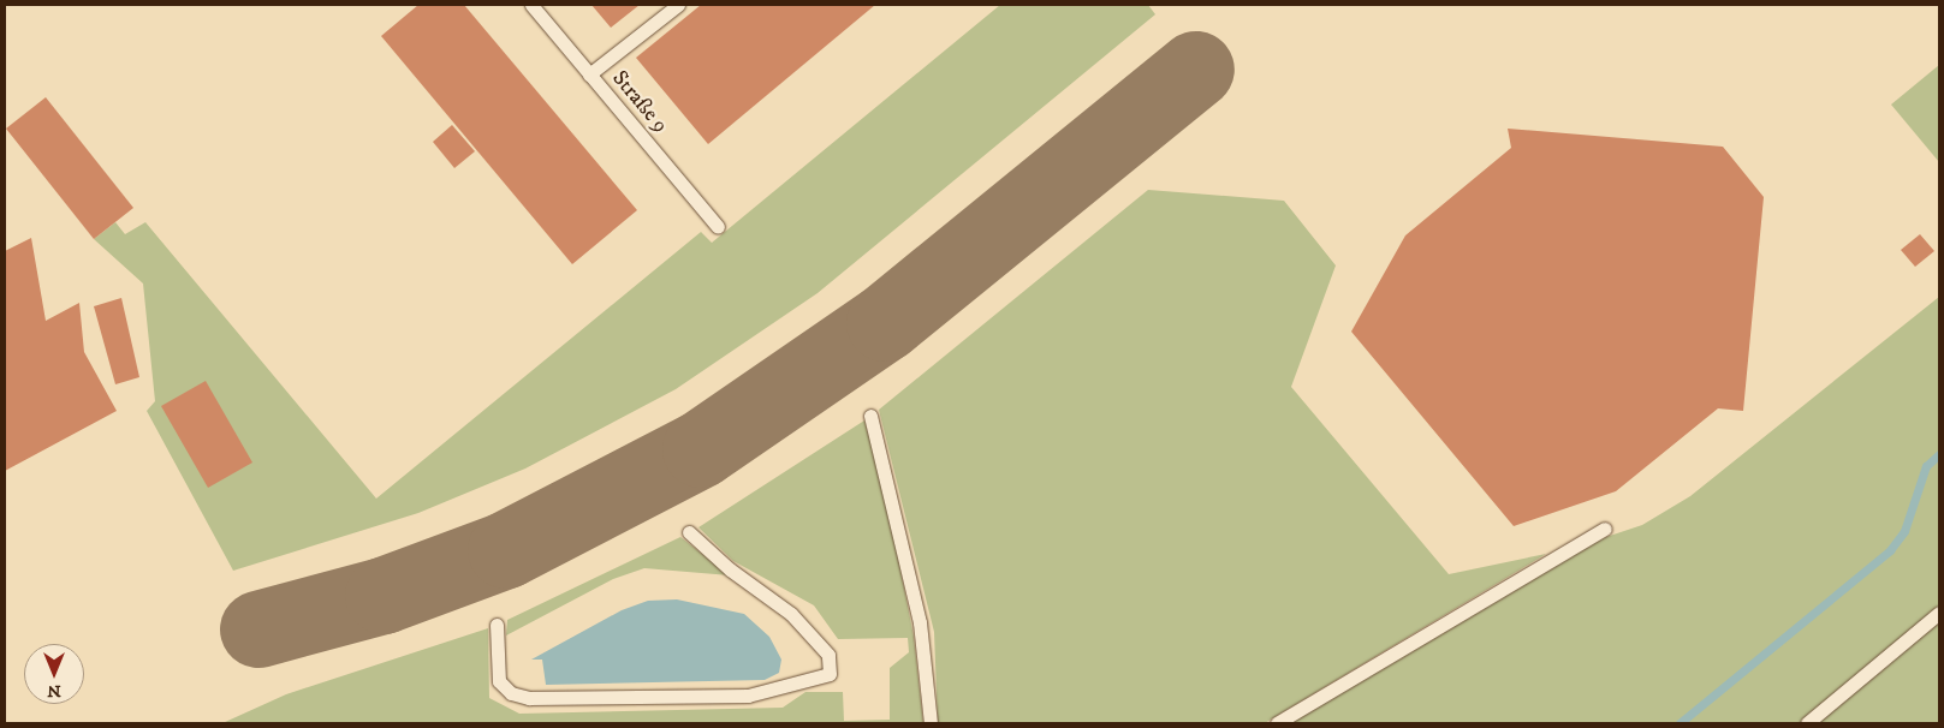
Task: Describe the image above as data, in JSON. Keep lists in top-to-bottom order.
{
  "streets": {
    "lane": ["Straße 9"]
  },
  "north": "bottom"
}
